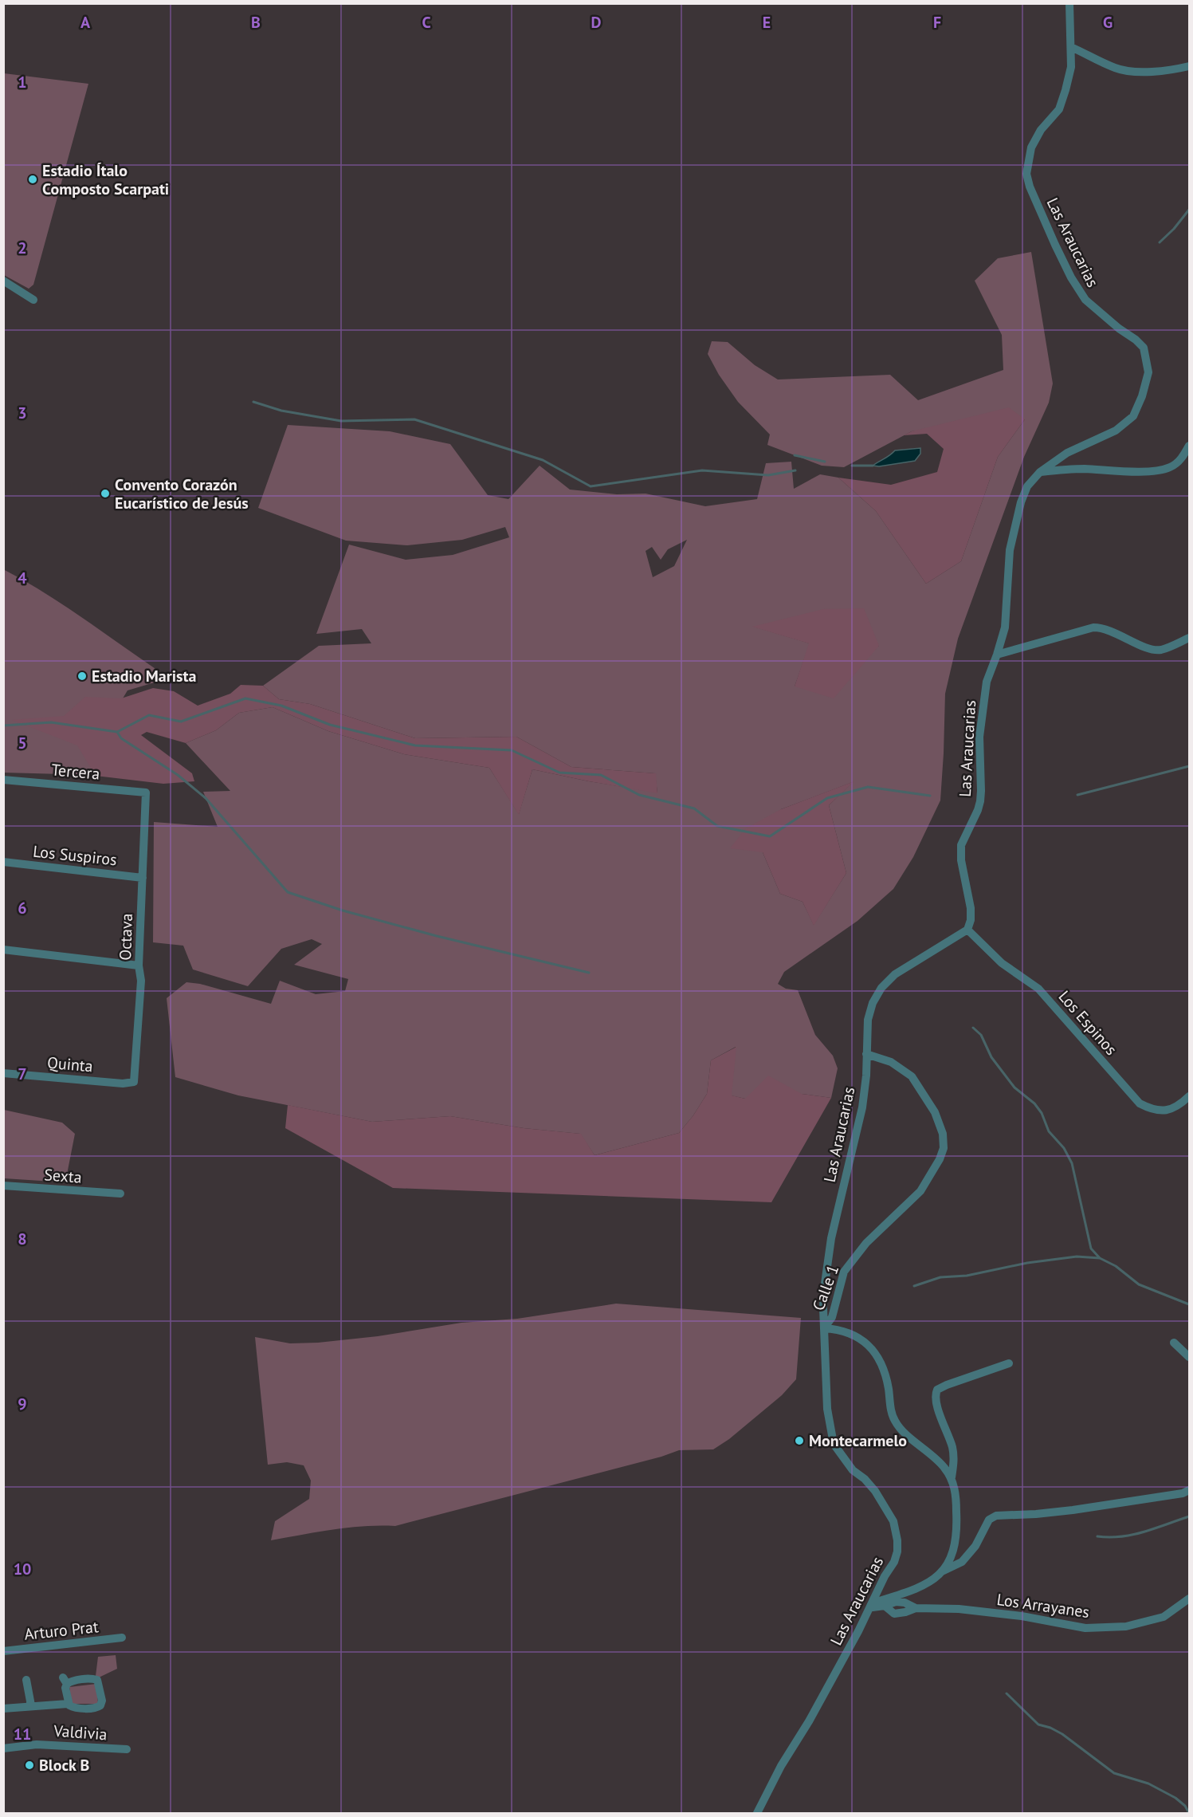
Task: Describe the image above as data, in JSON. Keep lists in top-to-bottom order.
{
  "streets": {
    "street": [
      "Las Araucarias",
      "Tercera",
      "Los Suspiros",
      "Octava",
      "Los Espinos",
      "Quinta",
      "Sexta",
      "Calle 1",
      "Los Arrayanes",
      "Arturo Prat",
      "Valdivia"
    ]
  },
  "crossings": [
    ["Las Araucarias", "Los Espinos"],
    ["Las Araucarias", "Calle 1"],
    ["Las Araucarias", "Los Arrayanes"],
    ["Tercera", "Octava"],
    ["Los Suspiros", "Octava"],
    ["Octava", "Quinta"]
  ],
  "places": [
    "Estadio Ítalo Composto Scarpati",
    "Convento Corazón Eucarístico de Jesús",
    "Estadio Marista",
    "Montecarmelo",
    "Block B"
  ],
  "grid": {
    "columns": [
      "A",
      "B",
      "C",
      "D",
      "E",
      "F",
      "G"
    ],
    "rows": [
      "1",
      "2",
      "3",
      "4",
      "5",
      "6",
      "7",
      "8",
      "9",
      "10",
      "11"
    ]
  }
}
